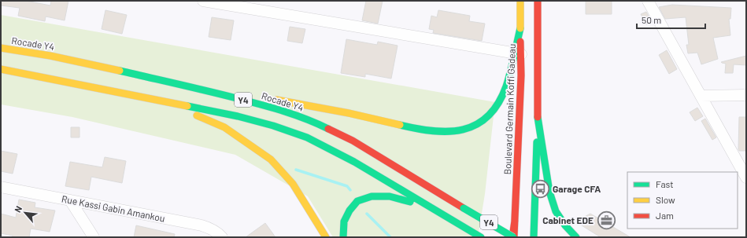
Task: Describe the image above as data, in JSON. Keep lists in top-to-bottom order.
{
  "streets": {
    "main road": ["Rocade Y4", "Y4", "Boulevard Germain Koffi Gadeau"],
    "street": ["Rue Kassi Gabin Amankou"]
  },
  "crossings": [
    ["Rocade Y4", "Boulevard Germain Koffi Gadeau"]
  ],
  "places": {
    "bus stop": ["Garage CFA"],
    "office": ["Cabinet EDE"]
  },
  "legend": ["Fast", "Slow", "Jam"],
  "scale_bar": "50 m",
  "north": "top left"
}
